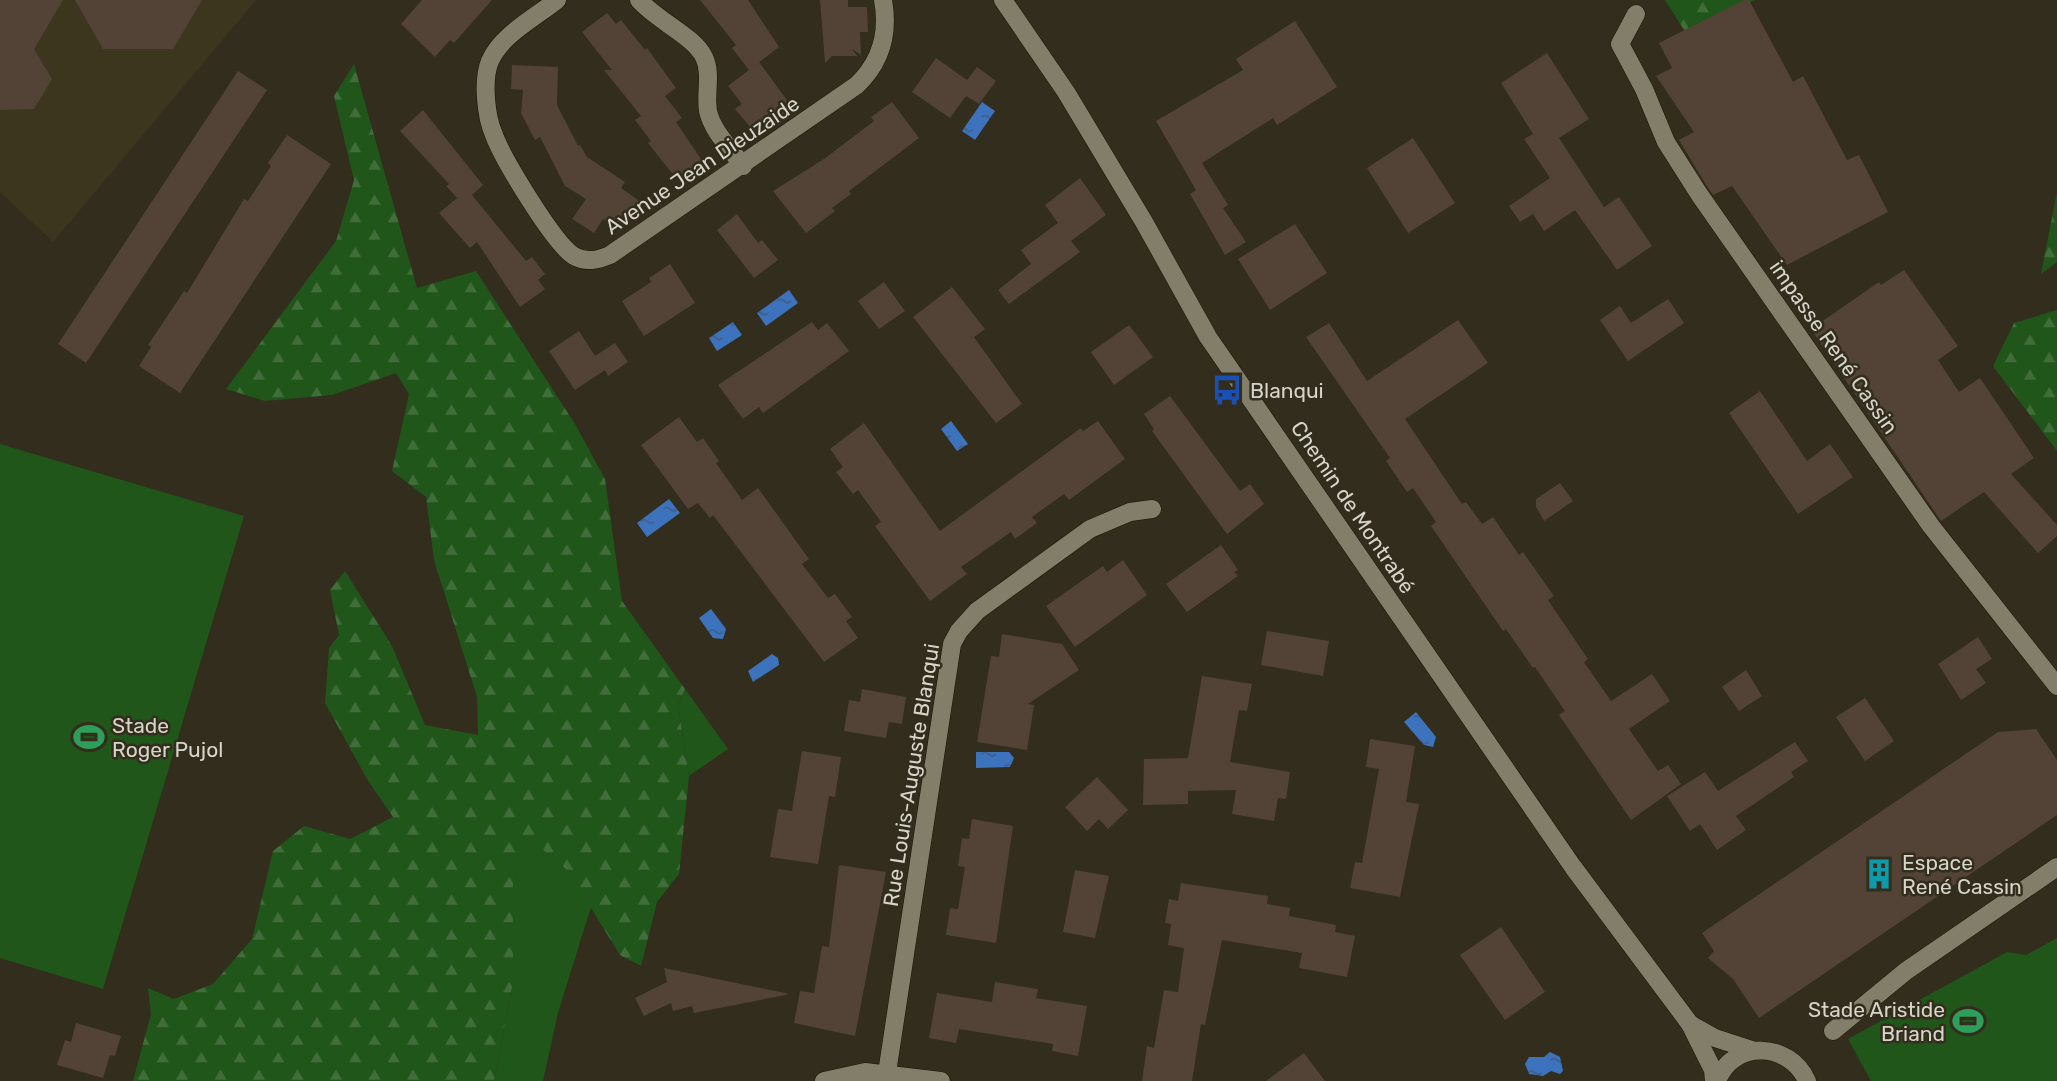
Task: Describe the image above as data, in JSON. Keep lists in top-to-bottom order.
{
  "streets": {
    "street": [
      "Avenue Jean Dieuzaide",
      "impasse René Cassin",
      "Chemin de Montrabé",
      "Rue Louis-Auguste Blanqui"
    ]
  },
  "places": {
    "bus stop": ["Blanqui"],
    "sports": ["Stade Roger Pujol", "Stade Aristide Briand"],
    "building": ["Espace René Cassin"]
  }
}
